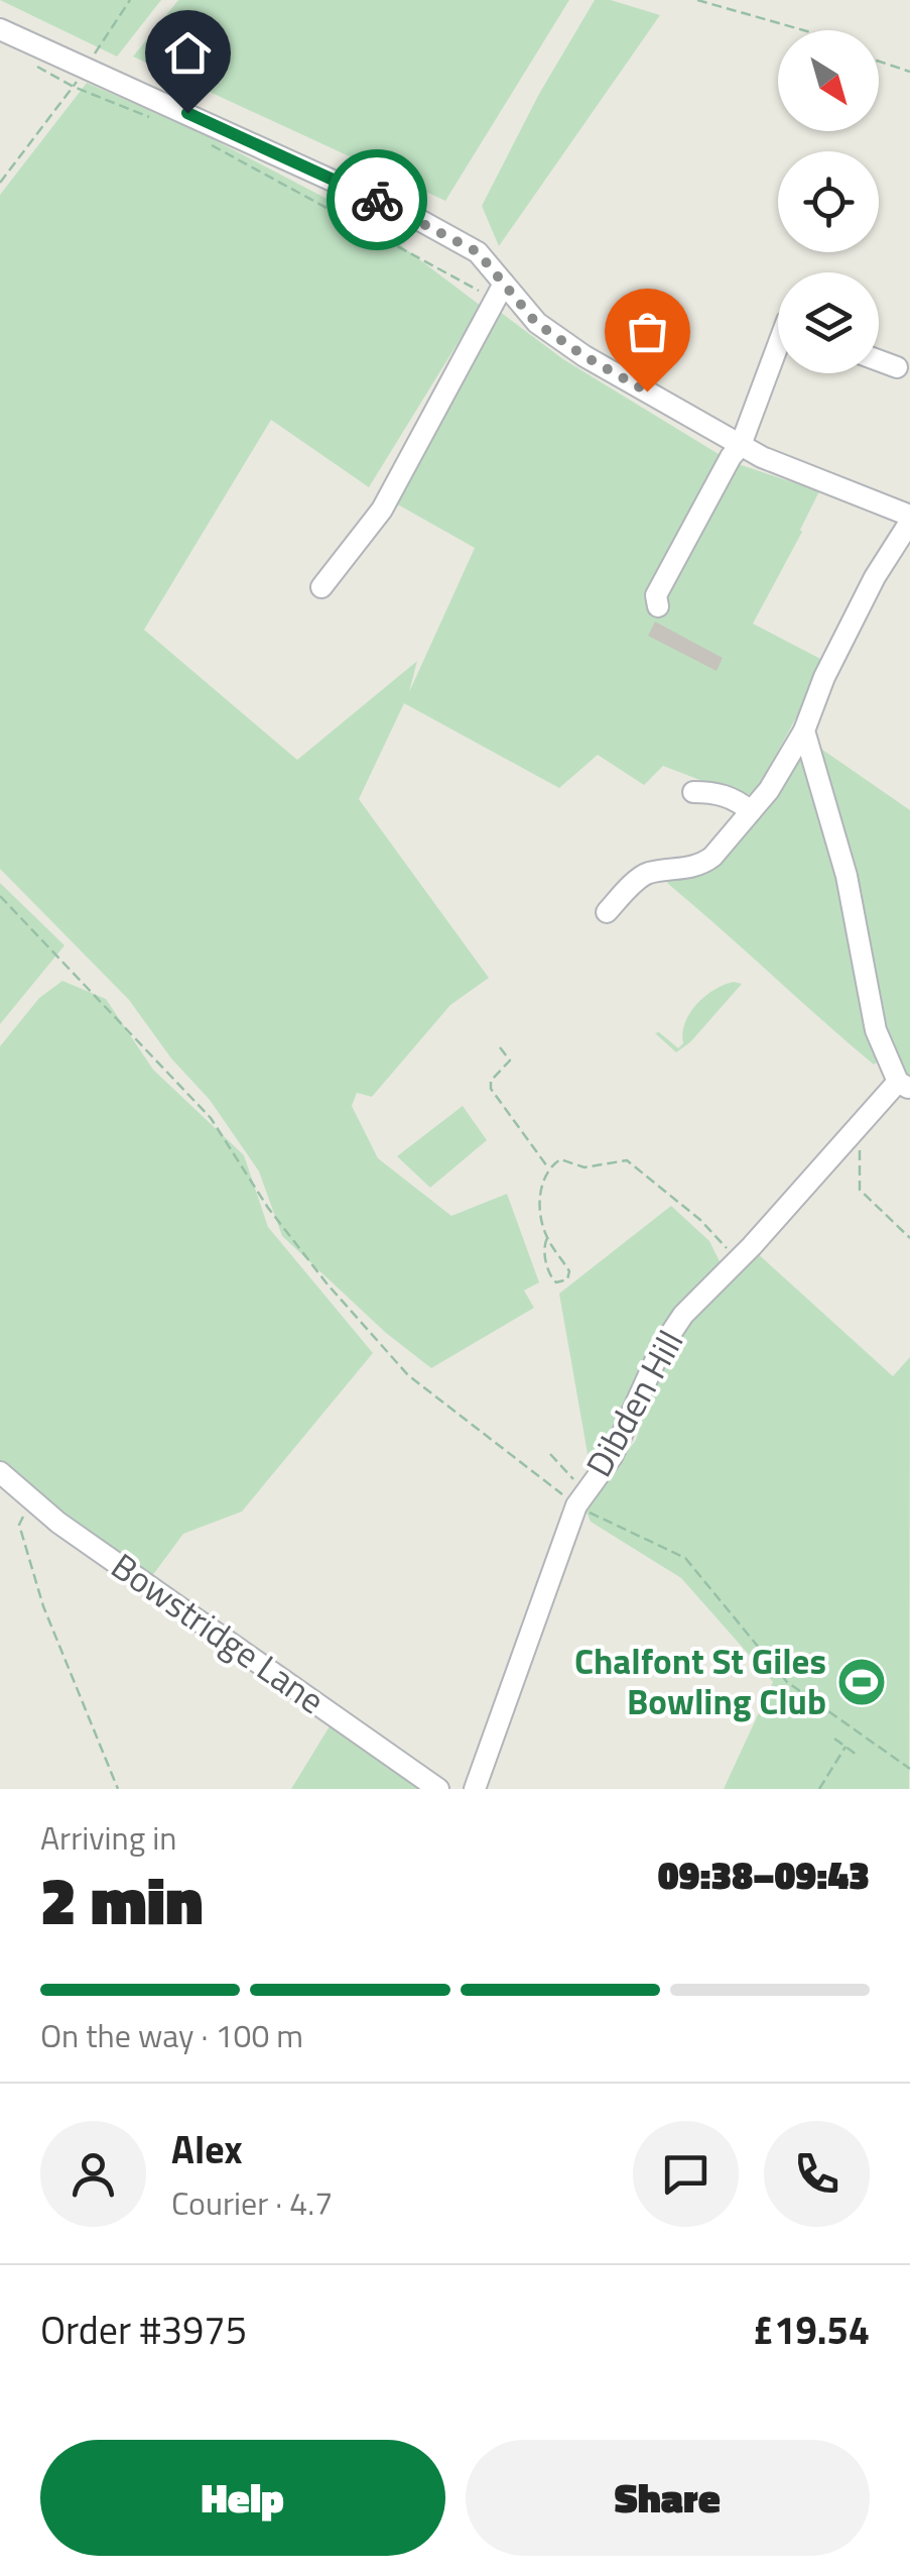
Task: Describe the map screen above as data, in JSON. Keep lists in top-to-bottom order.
{
  "streets": {
    "street": ["Dibden Hill", "Bowstridge Lane"]
  },
  "places": {
    "sports": ["Chalfont St Giles Bowling Club"]
  },
  "north": "bottom right",
  "page": {
    "heading": ["2 min", "Arriving in", "09:38–09:43"],
    "panel": [
      "Alex",
      "Courier · 4.7",
      "Order #3975",
      "£19.54"
    ],
    "bar": "On the way · 100 m",
    "buttons": ["Help", "Share"]
  }
}
